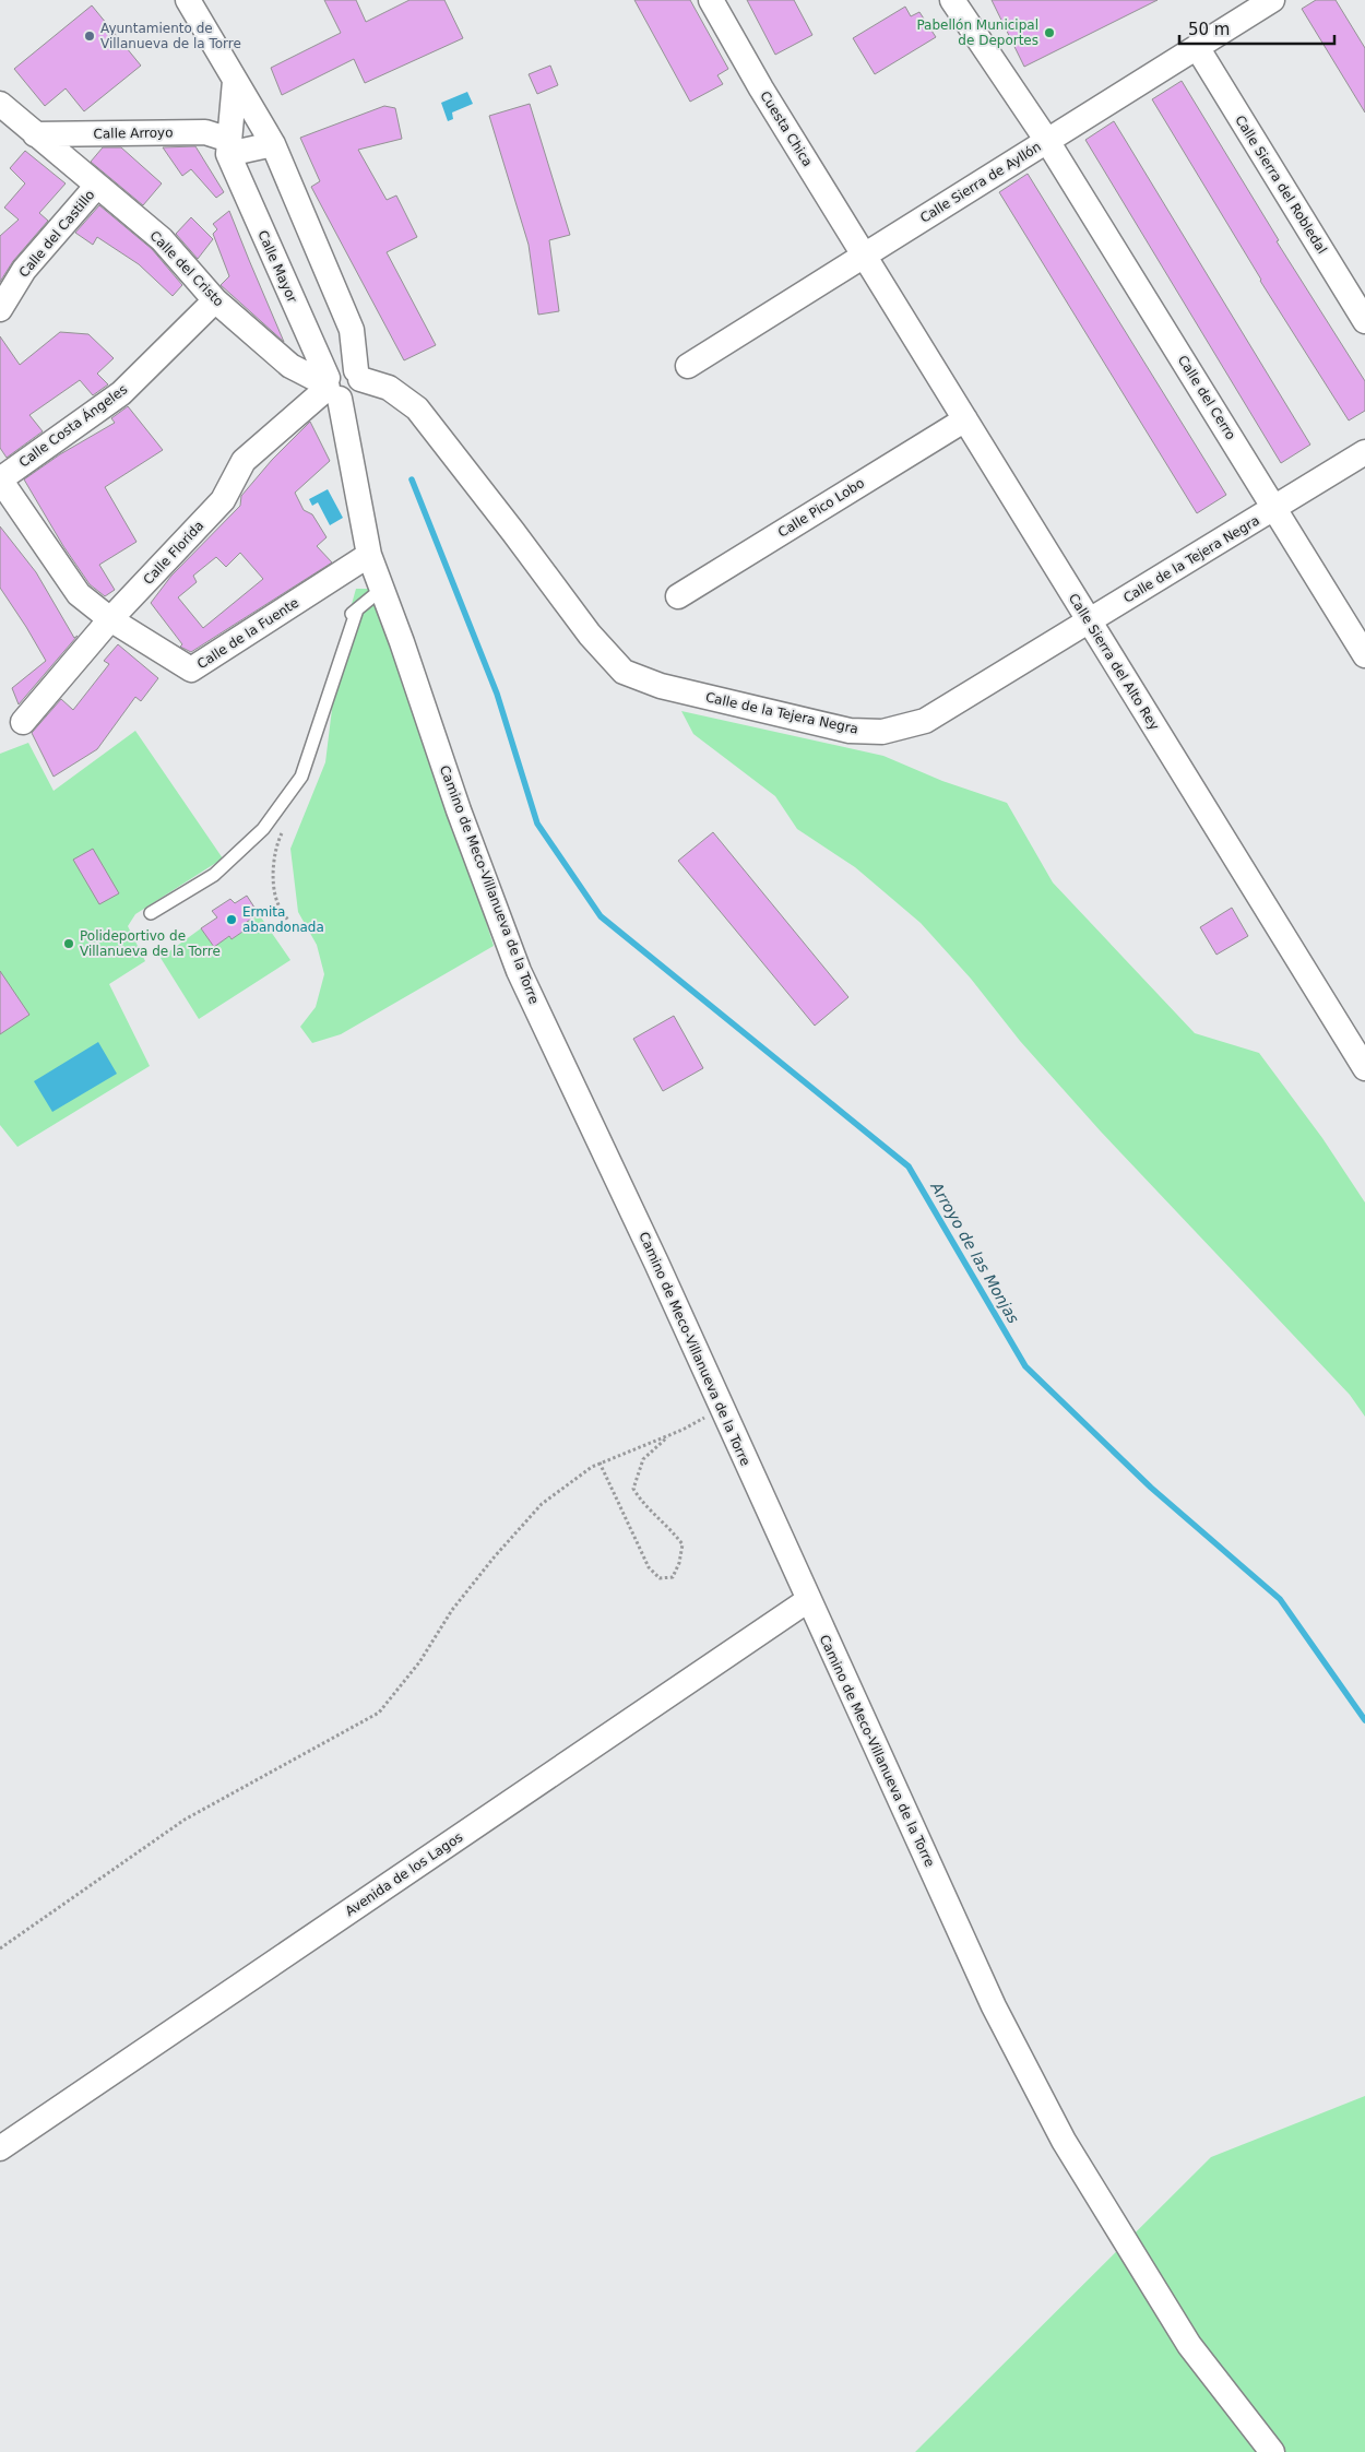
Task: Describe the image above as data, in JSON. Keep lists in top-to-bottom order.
{
  "streets": {
    "street": [
      "Cuesta Chica",
      "Calle Arroyo",
      "Calle Sierra de Ayllón",
      "Calle Sierra del Robledal",
      "Calle del Castillo",
      "Calle Mayor",
      "Calle del Cristo",
      "Calle del Cerro",
      "Calle Costa Ángeles",
      "Calle Pico Lobo",
      "Calle Florida",
      "Calle de la Tejera Negra",
      "Calle de la Fuente",
      "Calle Sierra del Alto Rey",
      "Camino de Meco-Villanueva de la Torre",
      "Avenida de los Lagos"
    ]
  },
  "crossings": [
    ["Cuesta Chica", "Calle Sierra de Ayllón"],
    ["Cuesta Chica", "Calle Sierra del Alto Rey"],
    ["Calle Arroyo", "Calle Mayor"],
    ["Calle Arroyo", "Calle del Cristo"],
    ["Calle Sierra de Ayllón", "Calle Sierra del Robledal"],
    ["Calle Sierra de Ayllón", "Calle del Cerro"],
    ["Calle Sierra de Ayllón", "Calle Sierra del Alto Rey"],
    ["Calle del Castillo", "Calle del Cristo"],
    ["Calle Mayor", "Calle del Cristo"],
    ["Calle Mayor", "Calle Florida"],
    ["Calle Mayor", "Camino de Meco-Villanueva de la Torre"],
    ["Calle del Cristo", "Calle Costa Ángeles"],
    ["Calle del Cristo", "Calle Florida"],
    ["Calle del Cristo", "Camino de Meco-Villanueva de la Torre"],
    ["Calle del Cerro", "Calle de la Tejera Negra"],
    ["Calle Costa Ángeles", "Calle de la Fuente"],
    ["Calle Pico Lobo", "Calle Sierra del Alto Rey"],
    ["Calle Florida", "Calle de la Tejera Negra"],
    ["Calle Florida", "Calle de la Fuente"],
    ["Calle Florida", "Camino de Meco-Villanueva de la Torre"],
    ["Calle de la Tejera Negra", "Calle Sierra del Alto Rey"],
    ["Calle de la Fuente", "Camino de Meco-Villanueva de la Torre"],
    ["Camino de Meco-Villanueva de la Torre", "Avenida de los Lagos"]
  ],
  "water": ["Arroyo de las Monjas"],
  "places": [
    "Pabellón Municipal de Deportes",
    "Ayuntamiento de Villanueva de la Torre",
    "Ermita abandonada",
    "Polideportivo de Villanueva de la Torre"
  ],
  "scale_bar": "50 m"
}
